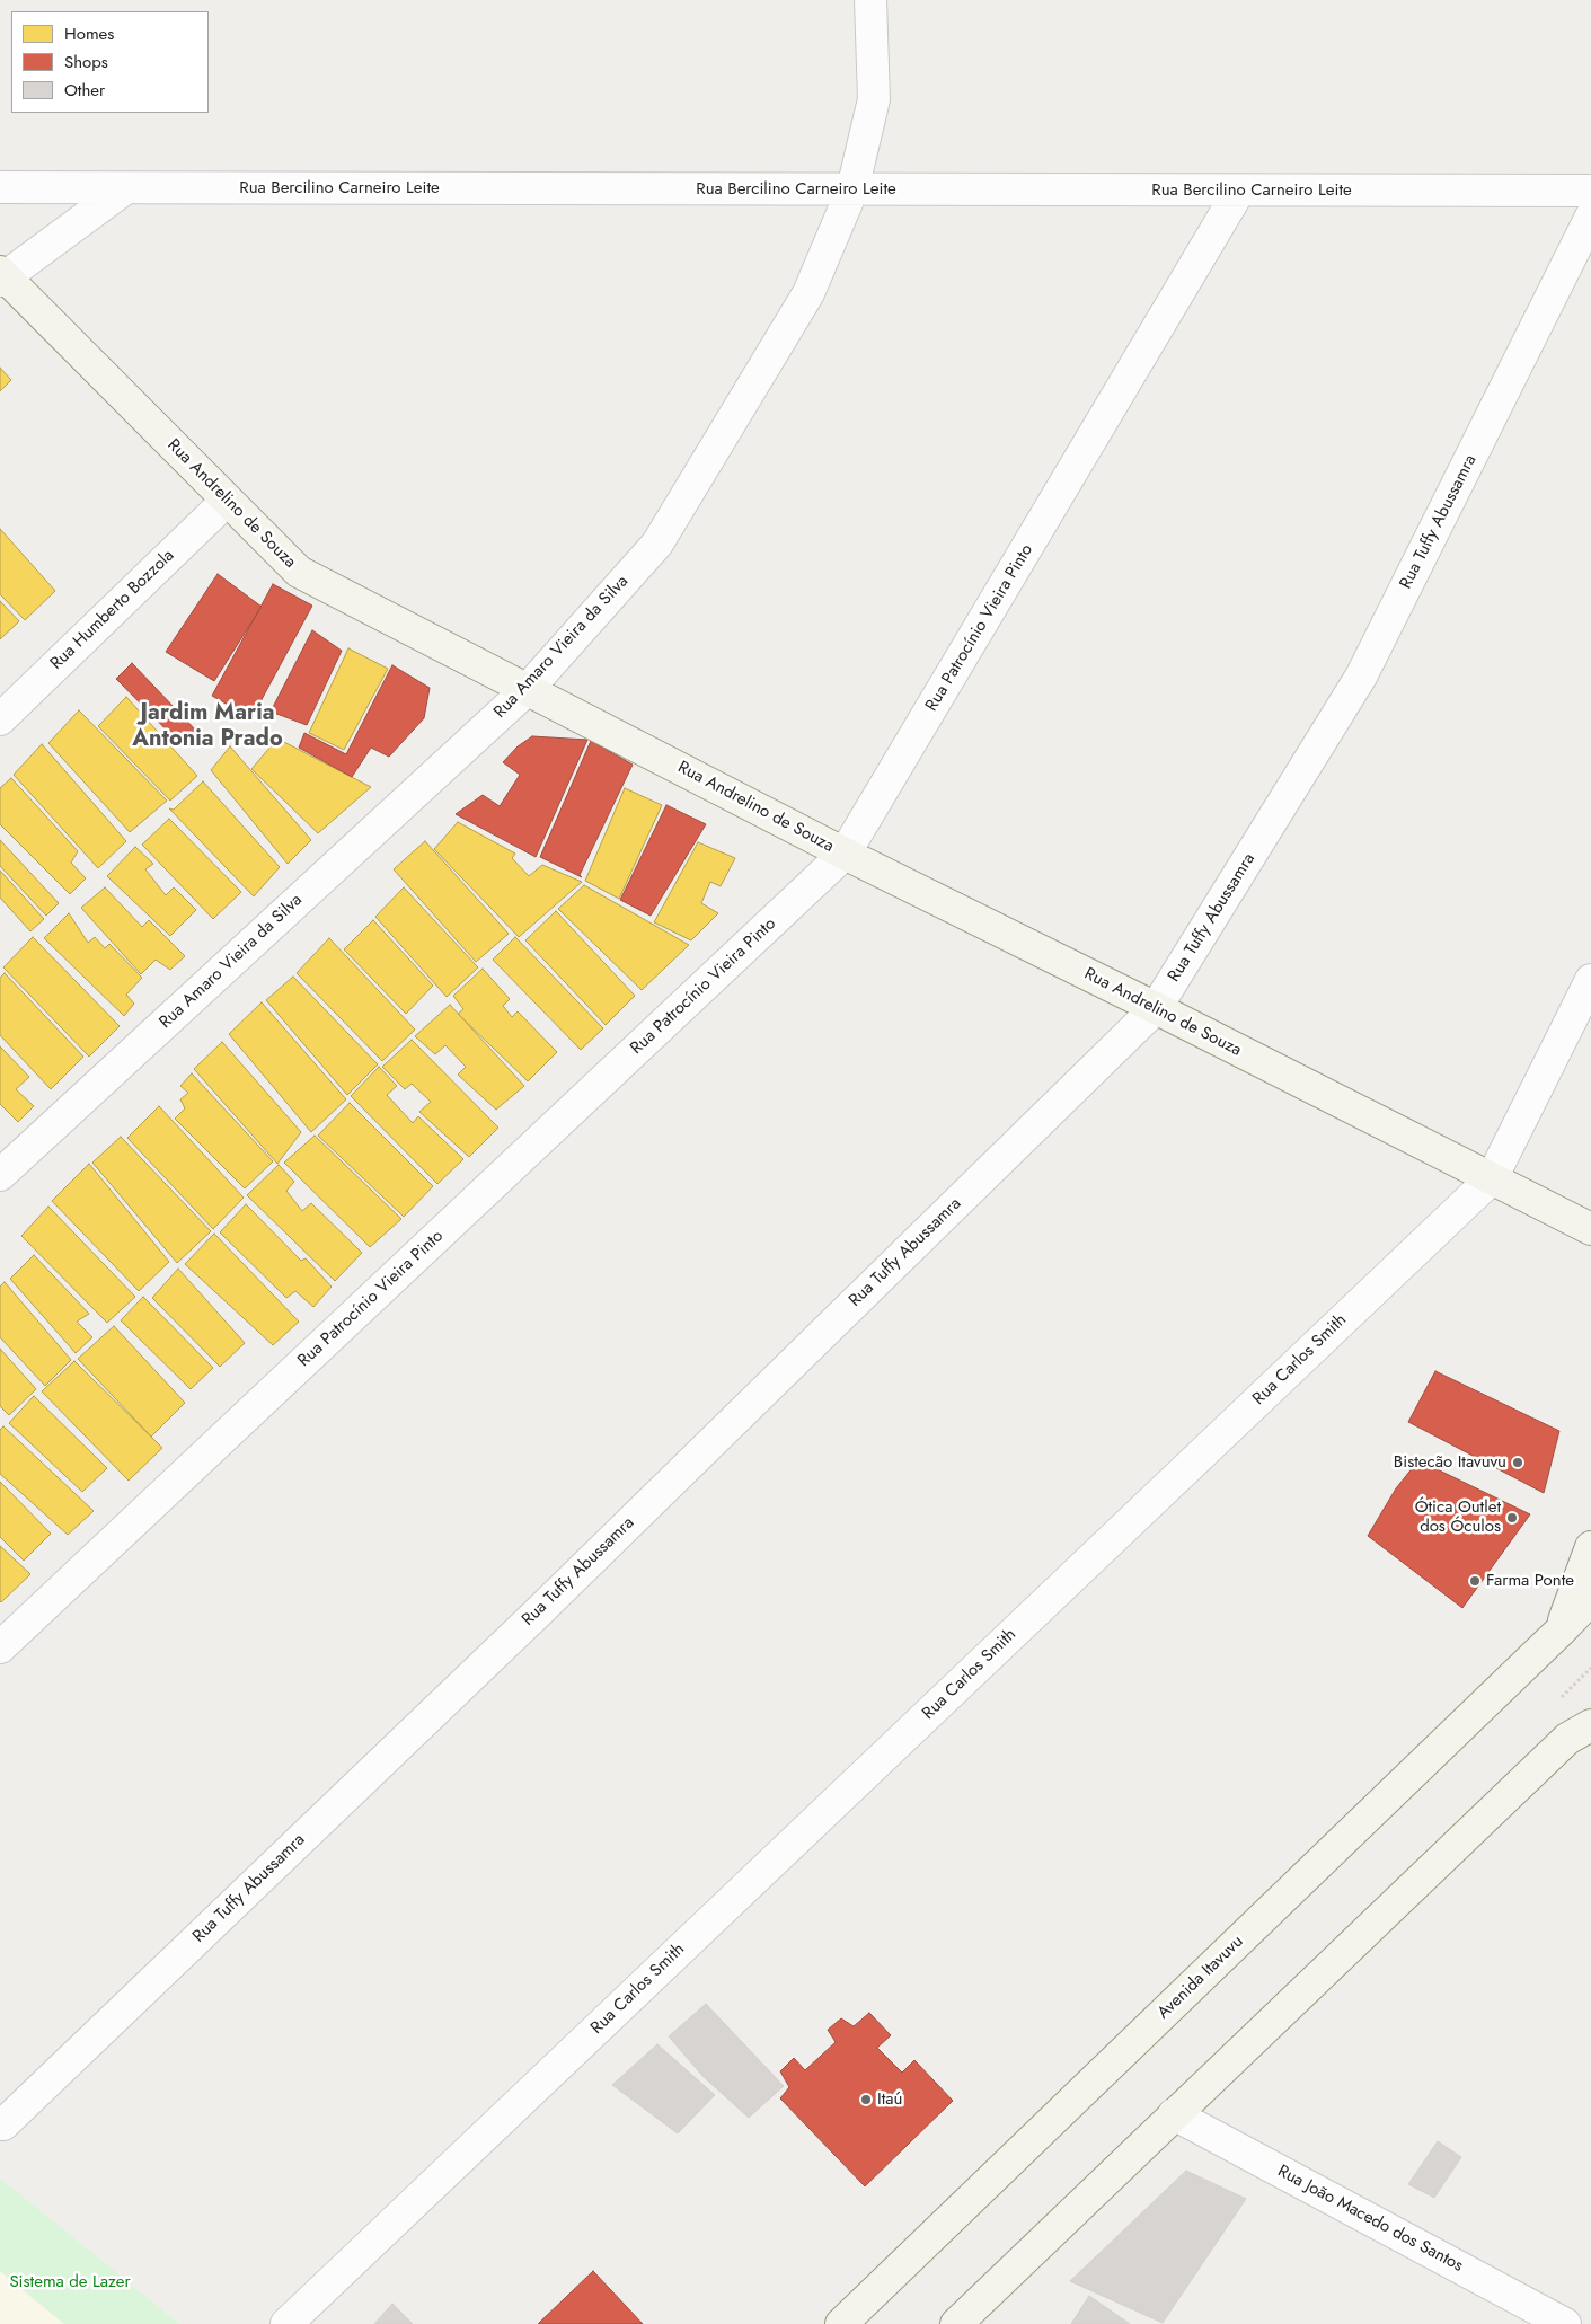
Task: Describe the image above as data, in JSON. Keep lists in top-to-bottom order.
{
  "streets": {
    "street": [
      "Rua Bercilino Carneiro Leite",
      "Rua Andrelino de Souza",
      "Rua Tuffy Abussamra",
      "Rua Humberto Bozzola",
      "Rua Patrocínio Vieira Pinto",
      "Rua Amaro Vieira da Silva",
      "Rua Carlos Smith",
      "Avenida Itavuvu",
      "Rua João Macedo dos Santos"
    ]
  },
  "crossings": [
    ["Rua Bercilino Carneiro Leite", "Rua Patrocínio Vieira Pinto"],
    ["Rua Bercilino Carneiro Leite", "Rua Amaro Vieira da Silva"],
    ["Rua Andrelino de Souza", "Rua Tuffy Abussamra"],
    ["Rua Andrelino de Souza", "Rua Humberto Bozzola"],
    ["Rua Andrelino de Souza", "Rua Patrocínio Vieira Pinto"],
    ["Rua Andrelino de Souza", "Rua Amaro Vieira da Silva"],
    ["Rua Andrelino de Souza", "Rua Carlos Smith"]
  ],
  "districts": ["Jardim Maria Antonia Prado"],
  "parks": ["Sistema de Lazer"],
  "places": [
    "Bistecão Itavuvu",
    "Ótica Outlet dos Óculos",
    "Farma Ponte",
    "Itaú"
  ],
  "legend": ["Homes", "Shops", "Other"]
}
